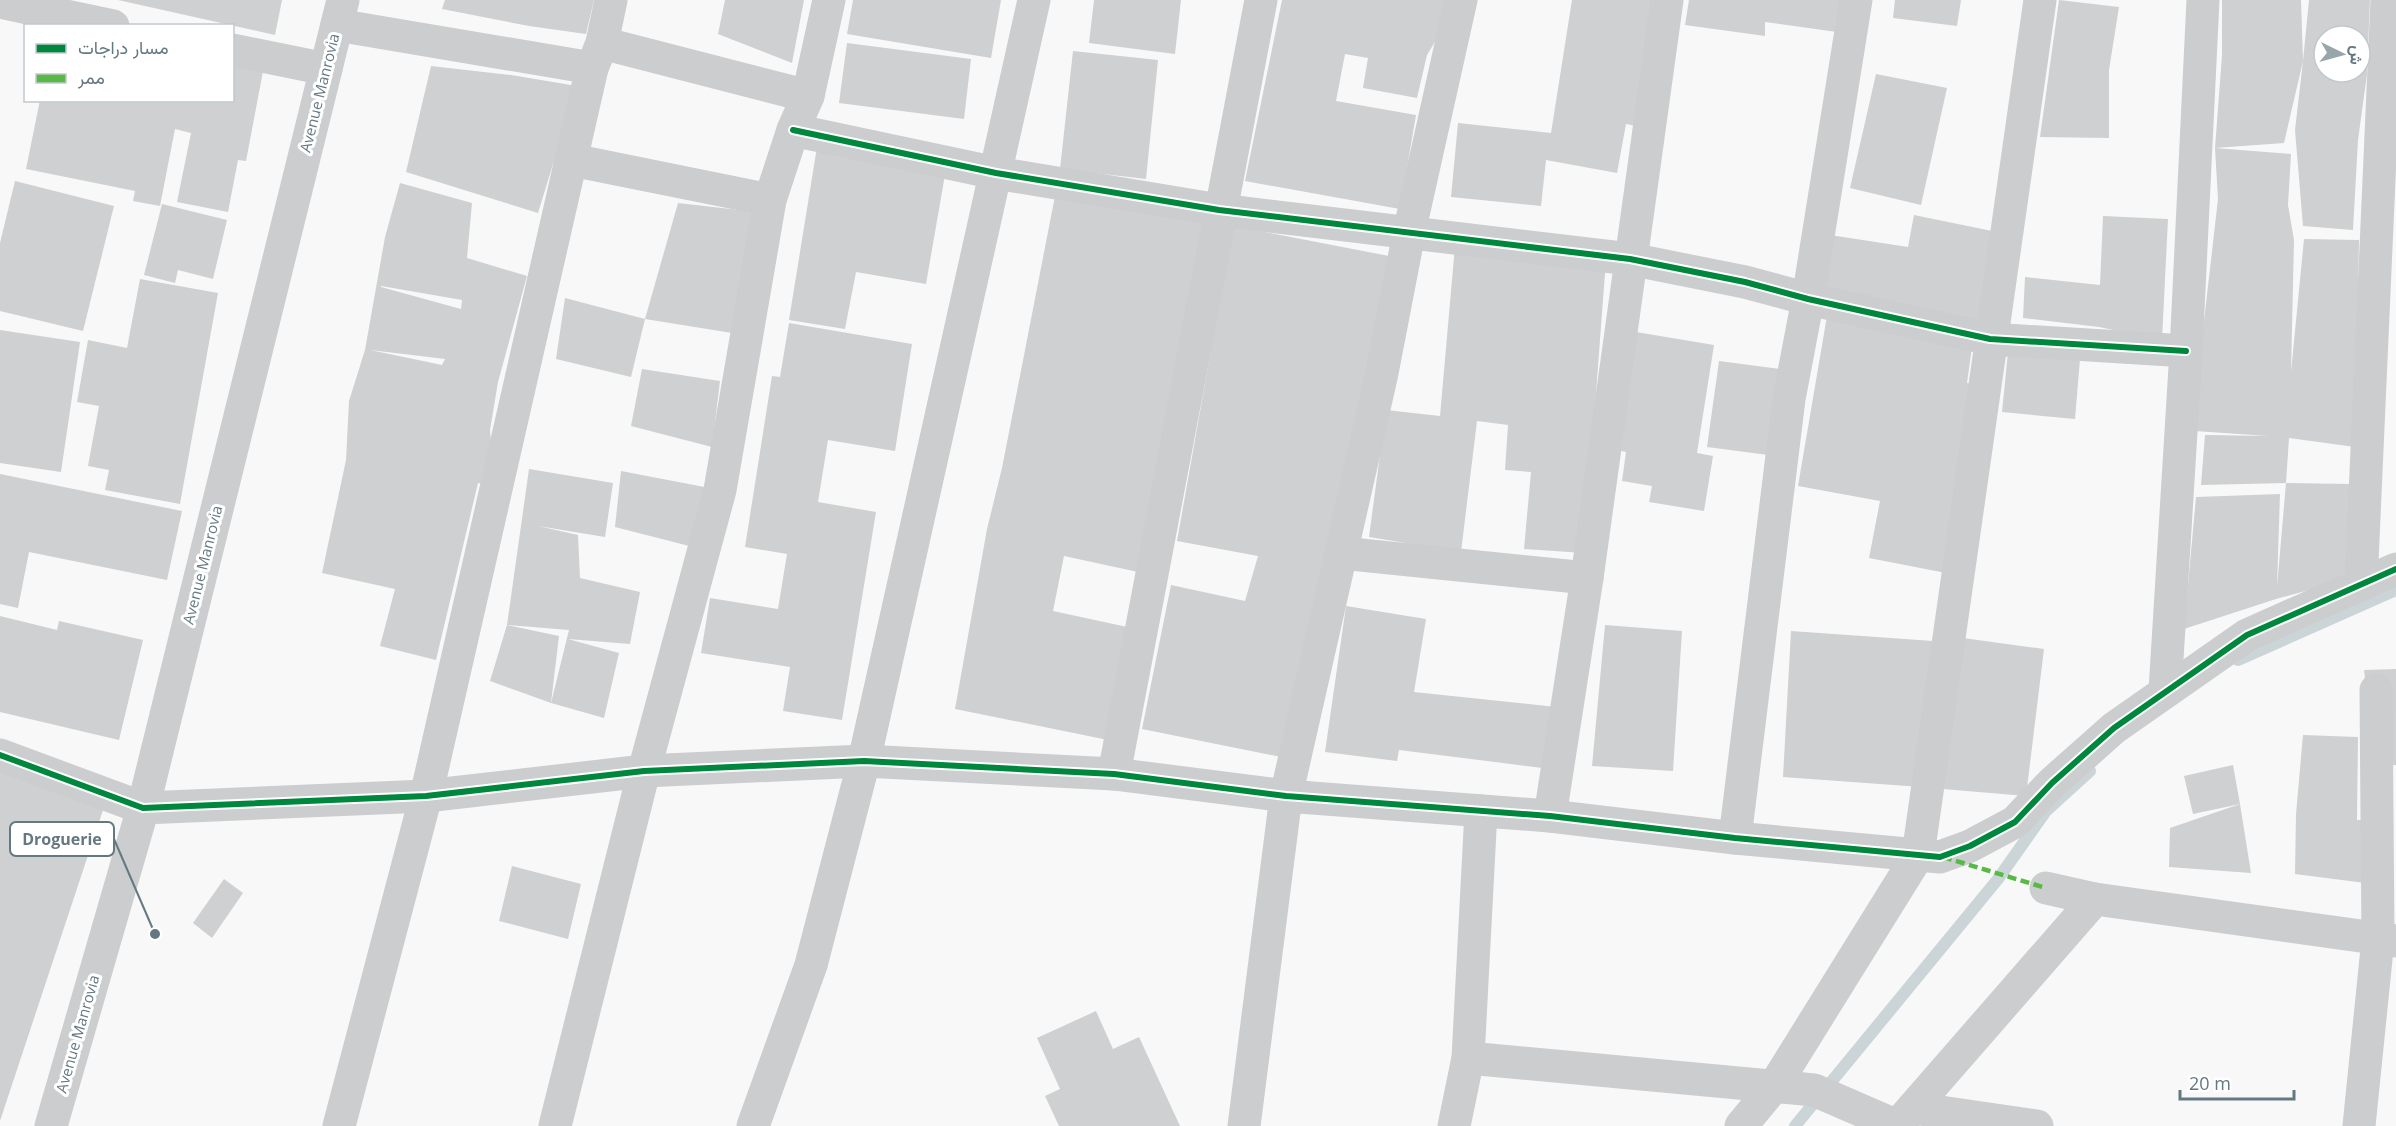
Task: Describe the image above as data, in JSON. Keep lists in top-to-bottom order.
{
  "streets": {
    "street": ["Avenue Manrovia"]
  },
  "places": ["Droguerie"],
  "legend": ["مسار دراجات", "ممر"],
  "scale_bar": "20 m",
  "north": "right"
}
